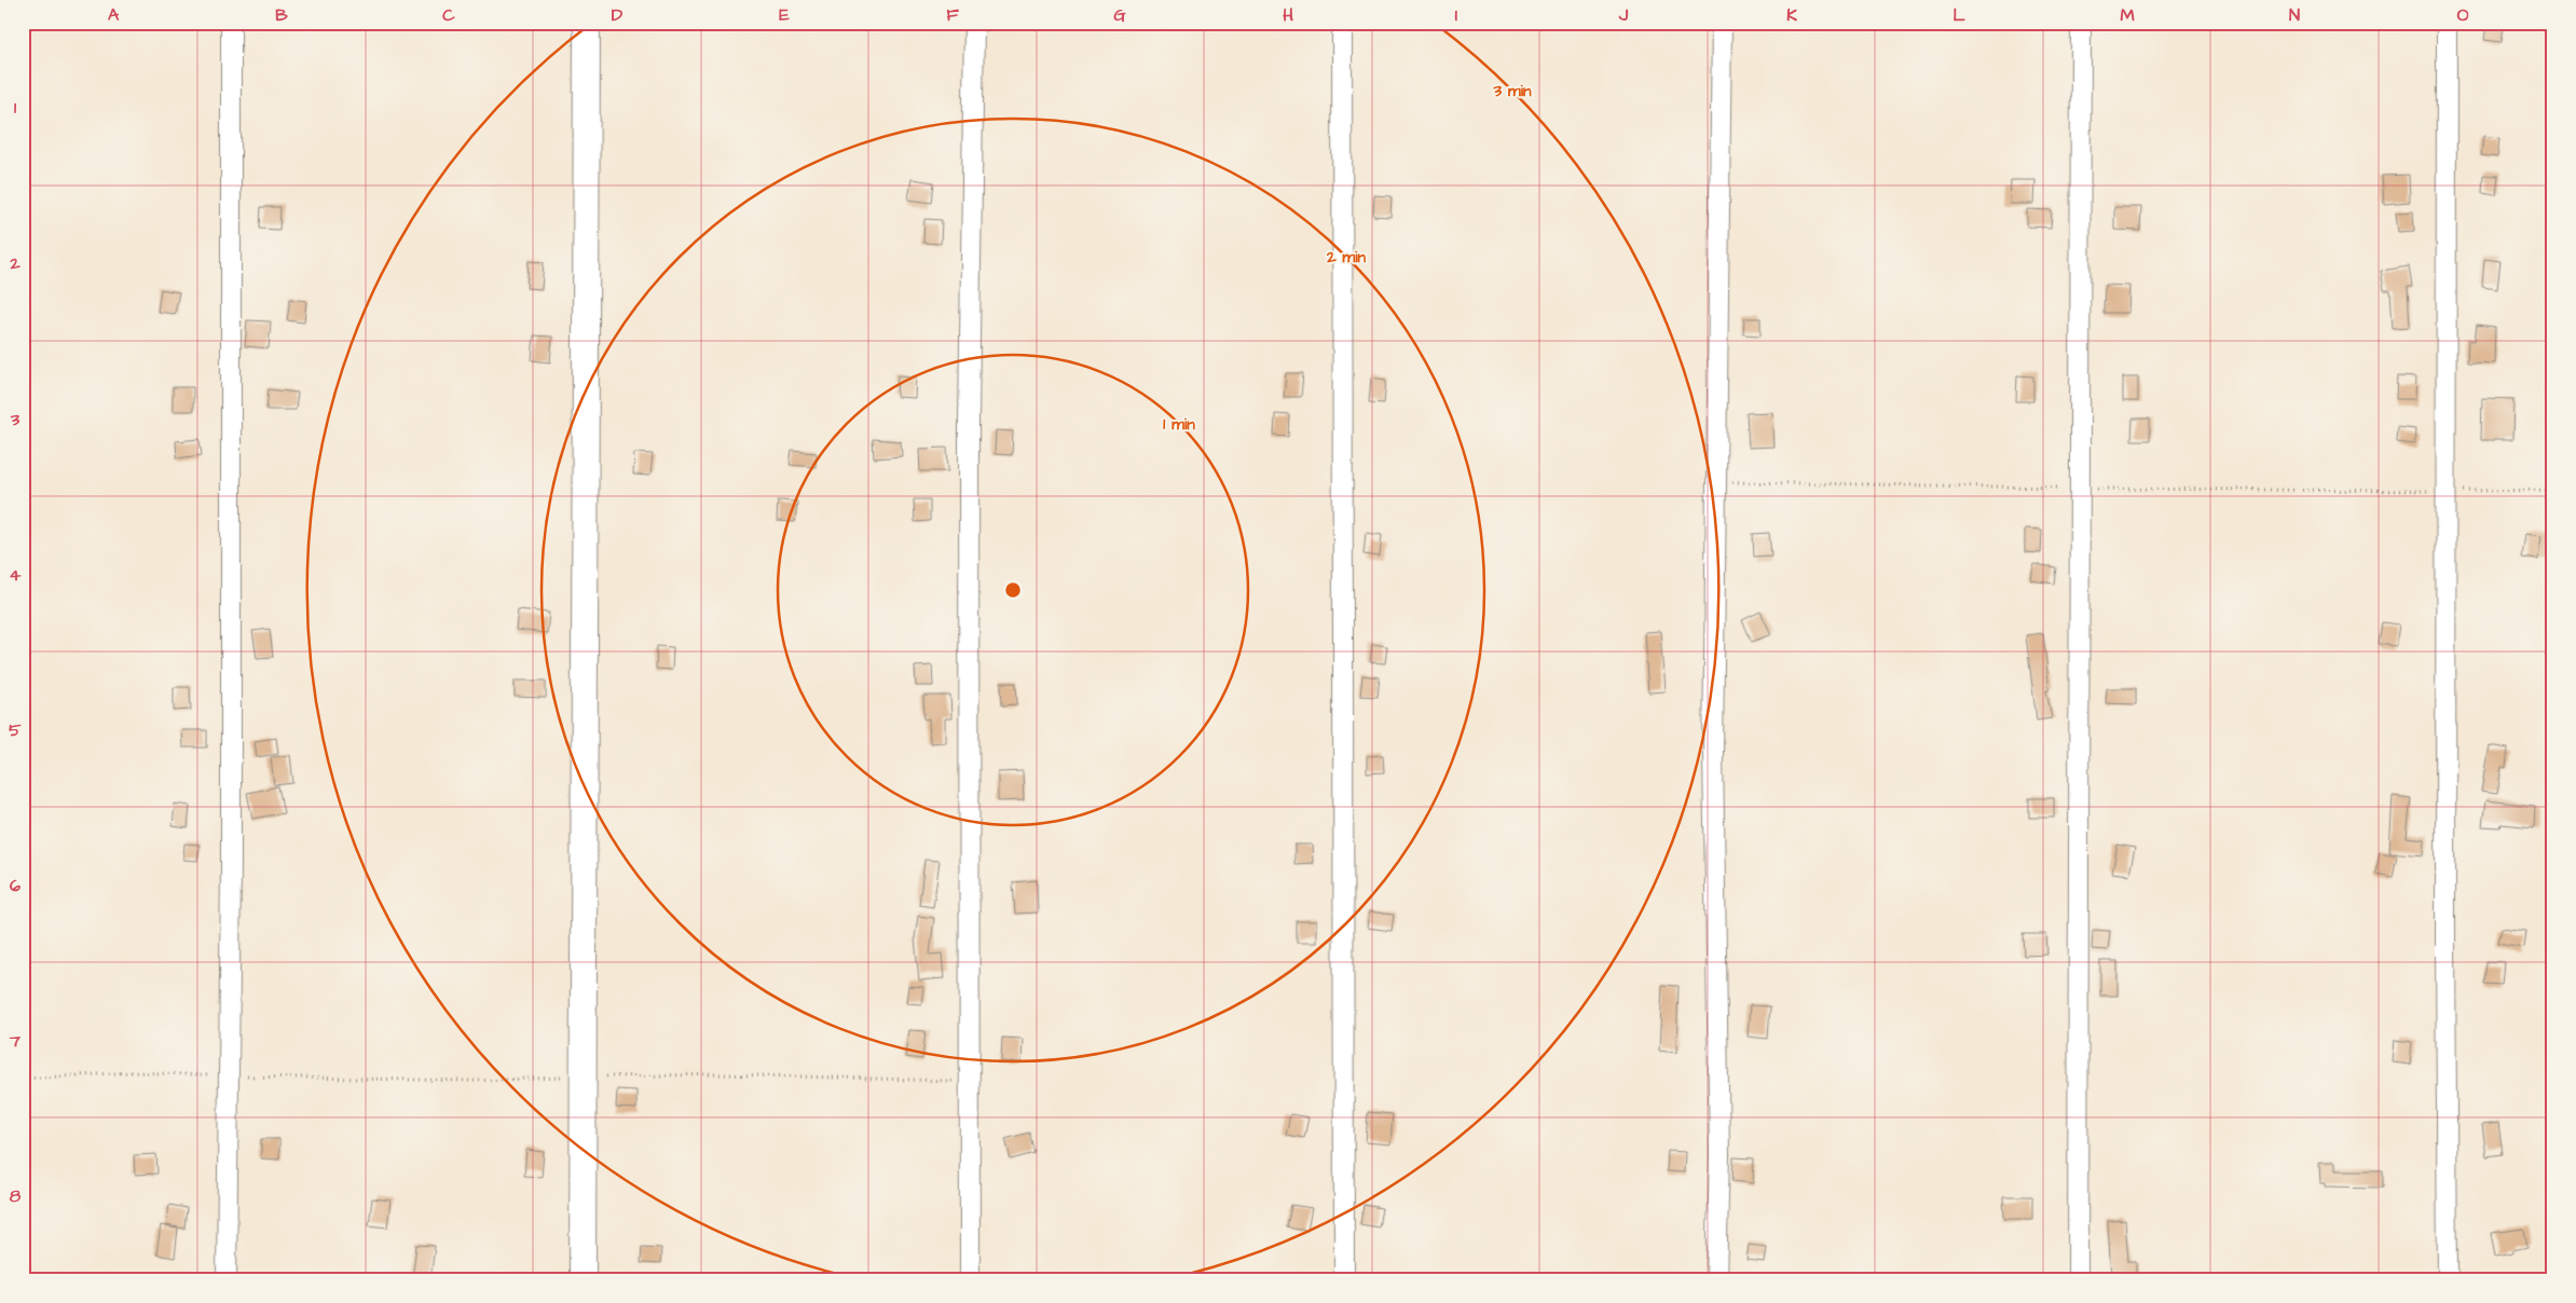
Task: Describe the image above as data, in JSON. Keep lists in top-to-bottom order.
{
  "grid": {
    "columns": [
      "A",
      "B",
      "C",
      "D",
      "E",
      "F",
      "G",
      "H",
      "I",
      "J",
      "K",
      "L",
      "M",
      "N",
      "O"
    ],
    "rows": [
      "1",
      "2",
      "3",
      "4",
      "5",
      "6",
      "7",
      "8"
    ]
  },
  "rings": ["3 min", "2 min", "1 min"]
}
